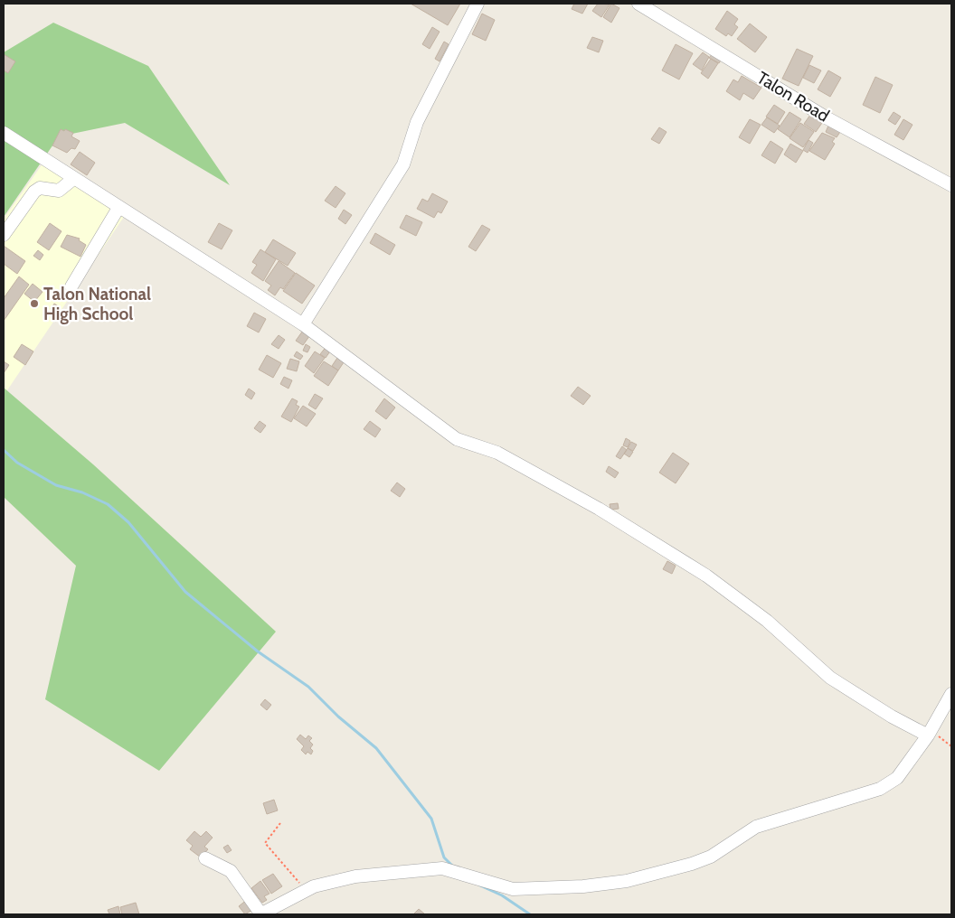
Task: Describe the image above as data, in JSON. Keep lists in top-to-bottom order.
{
  "streets": {
    "street": ["Talon Road"]
  },
  "places": ["Talon National High School"]
}
